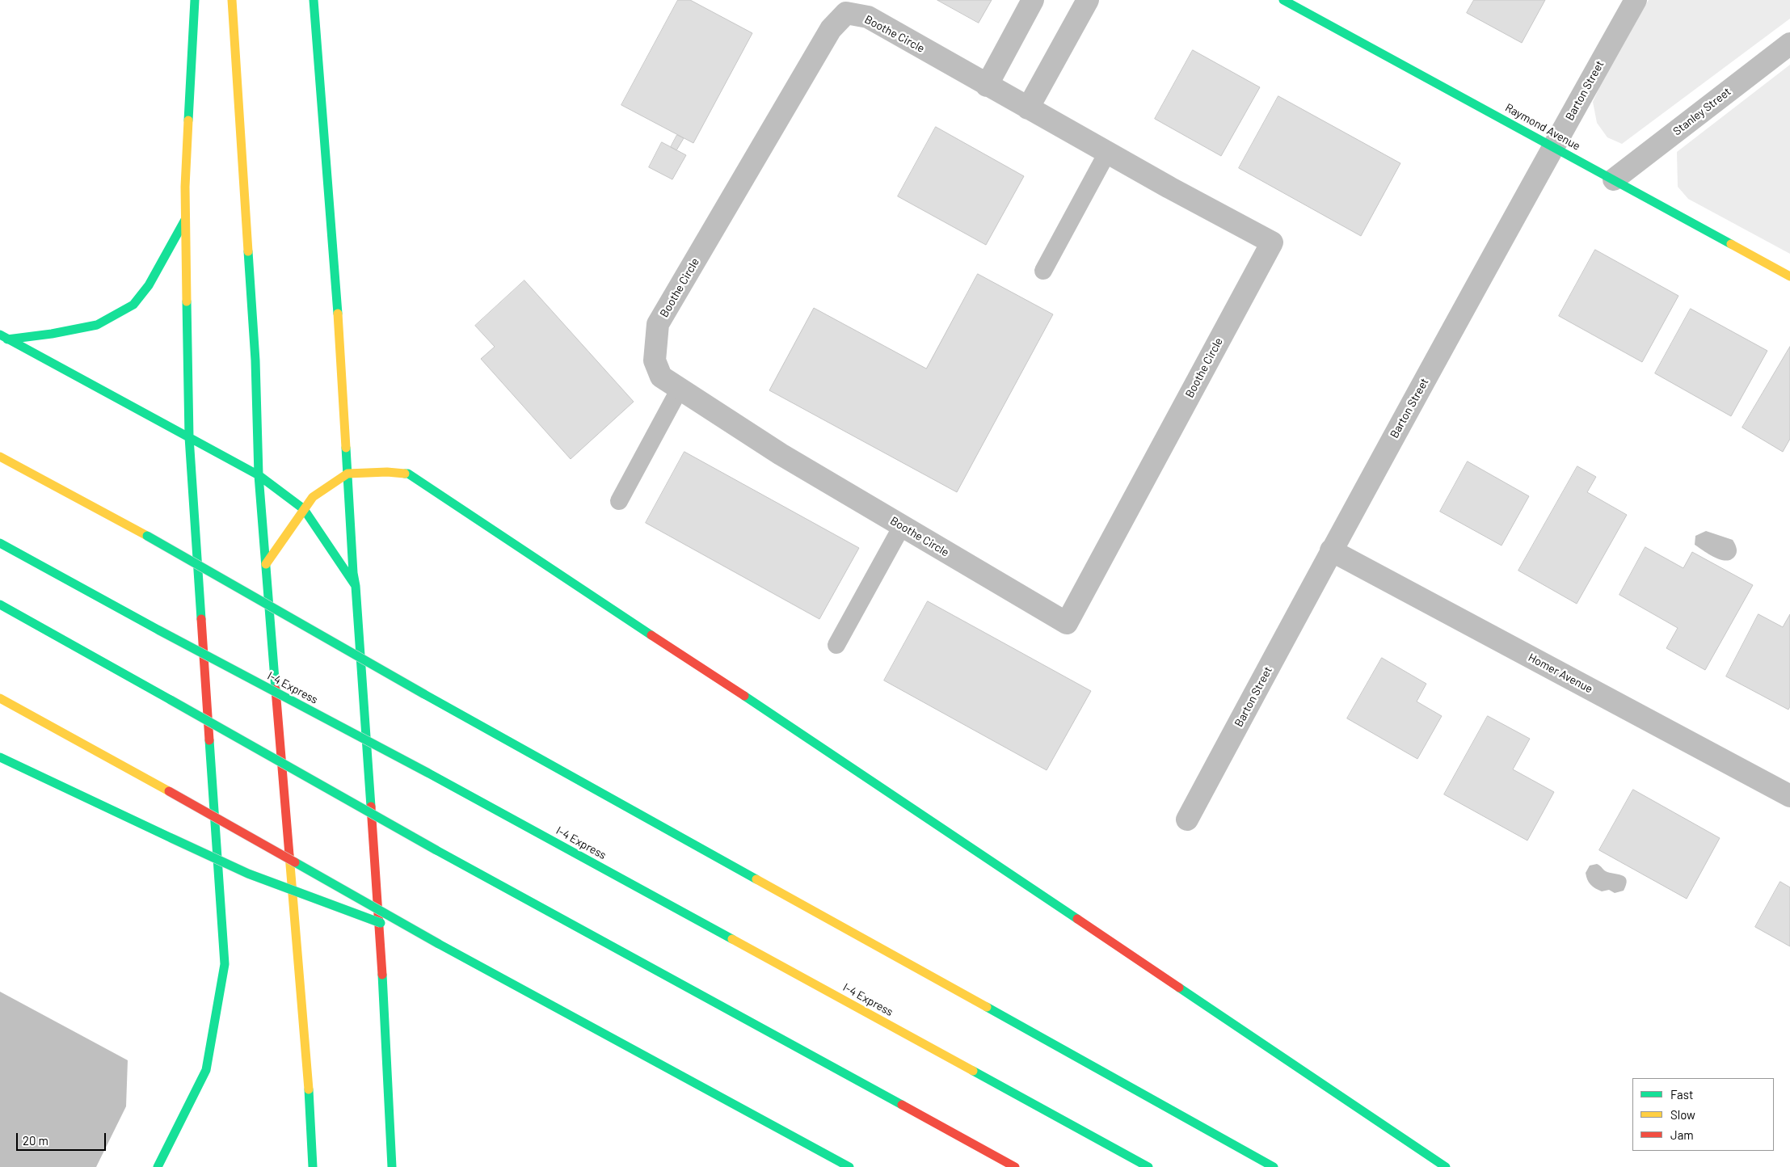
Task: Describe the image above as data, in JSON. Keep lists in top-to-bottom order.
{
  "streets": {
    "main road": ["Raymond Avenue", "I-4 Express"],
    "street": [
      "Boothe Circle",
      "Barton Street",
      "Stanley Street",
      "Homer Avenue"
    ]
  },
  "crossings": [
    ["Barton Street", "Raymond Avenue"],
    ["Barton Street", "Homer Avenue"],
    ["Stanley Street", "Raymond Avenue"]
  ],
  "legend": ["Fast", "Slow", "Jam"],
  "scale_bar": "20 m"
}
